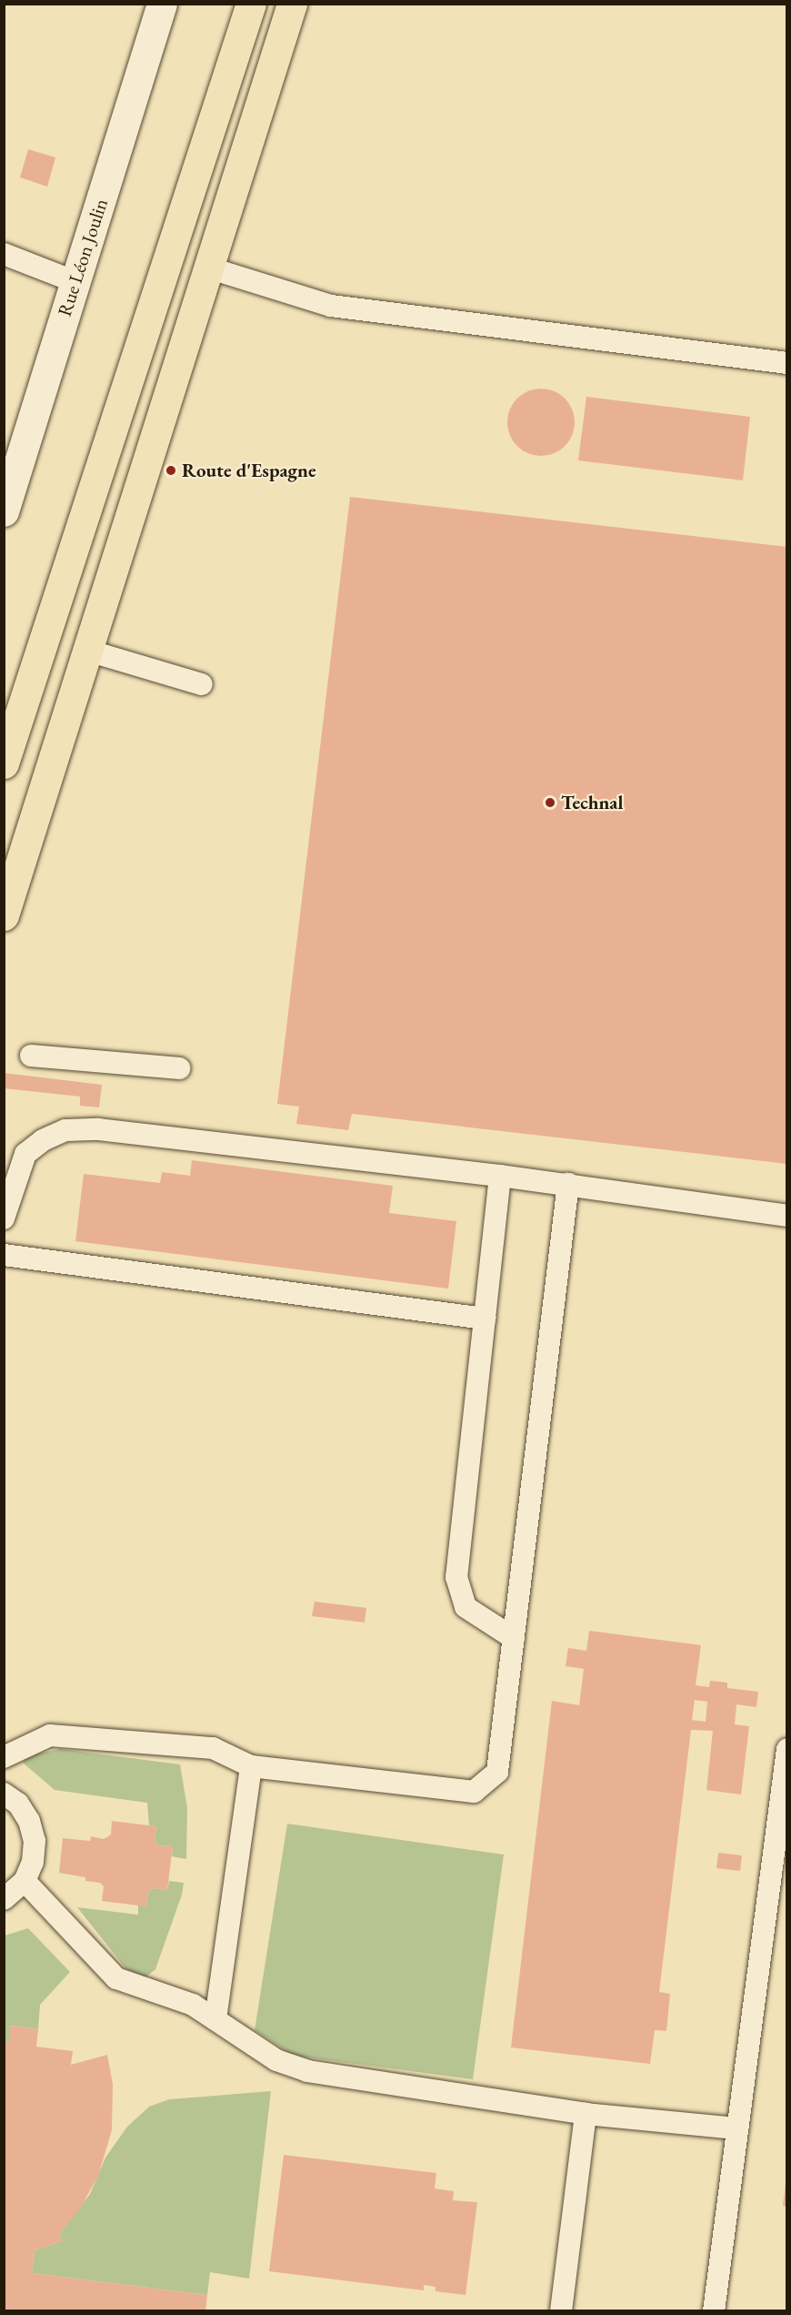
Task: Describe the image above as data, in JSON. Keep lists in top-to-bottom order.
{
  "streets": {
    "street": ["Rue Léon Joulin"]
  },
  "places": ["Route d'Espagne", "Technal"]
}
